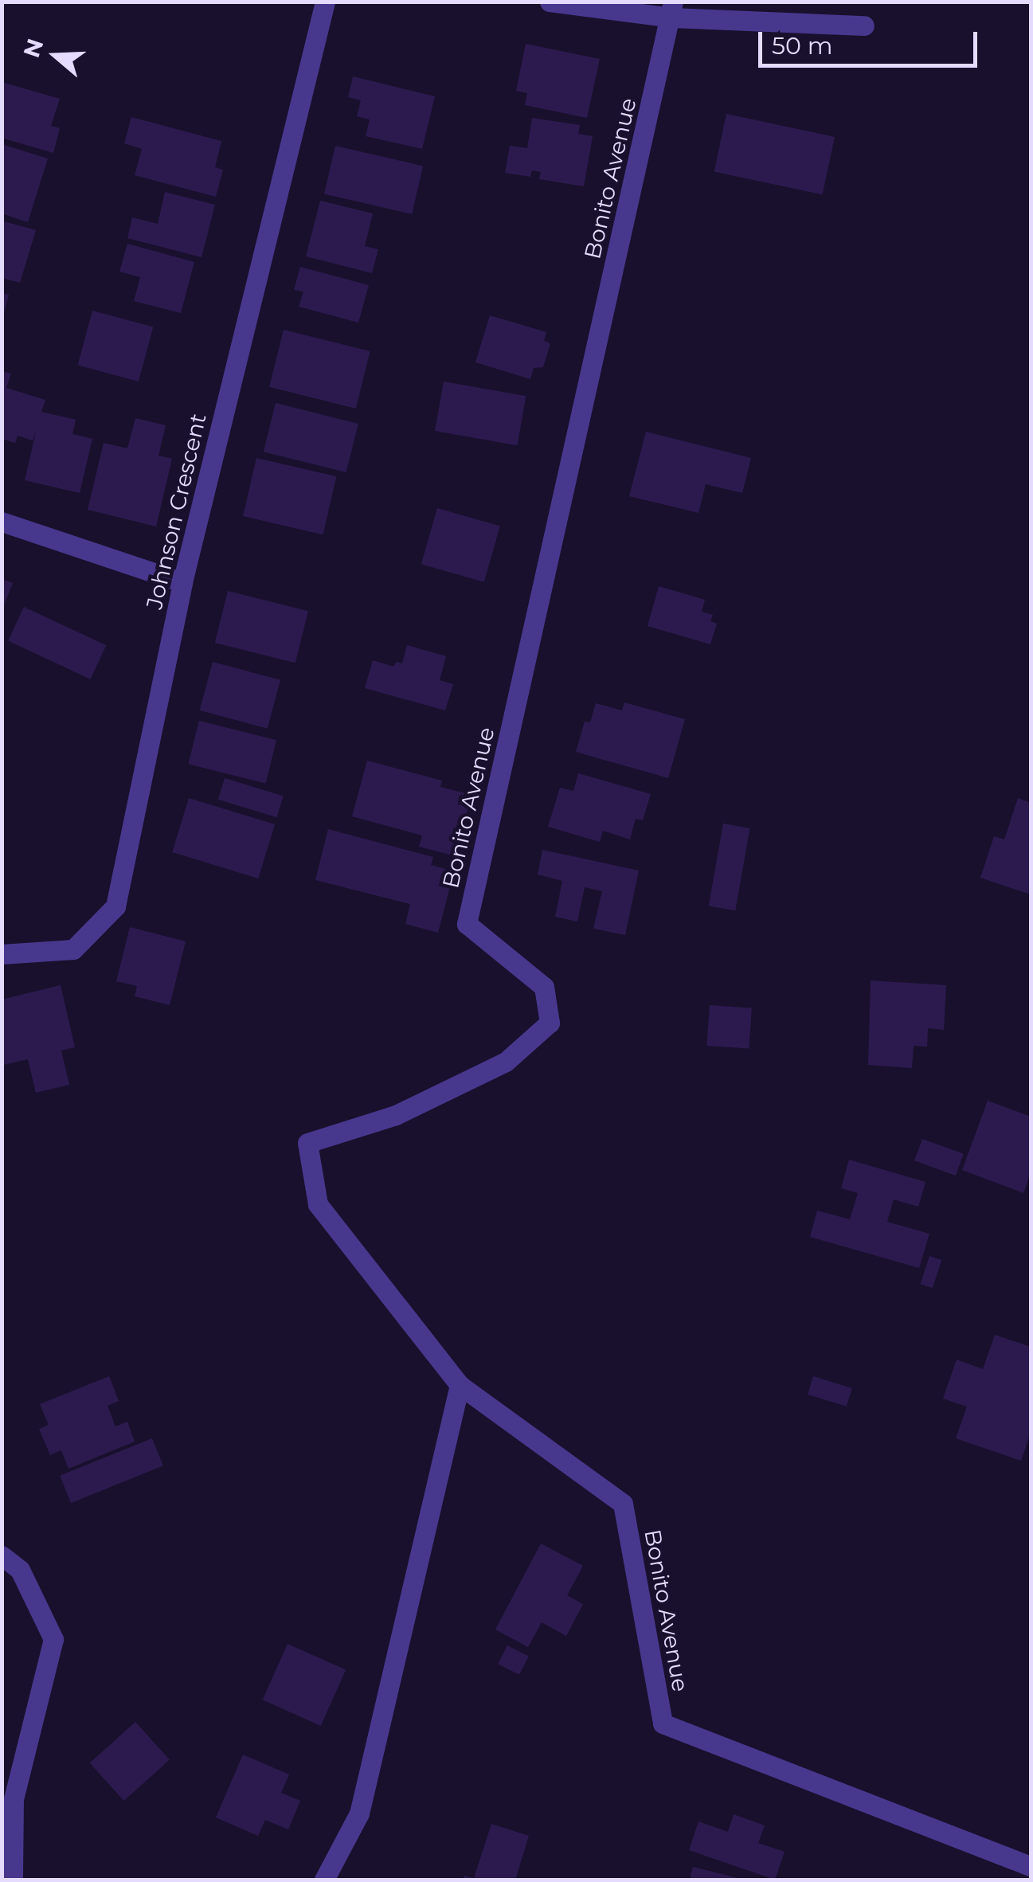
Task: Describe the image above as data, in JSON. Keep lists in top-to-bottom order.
{
  "streets": {
    "street": ["Bonito Avenue", "Johnson Crescent"]
  },
  "scale_bar": "50 m",
  "north": "left"
}
